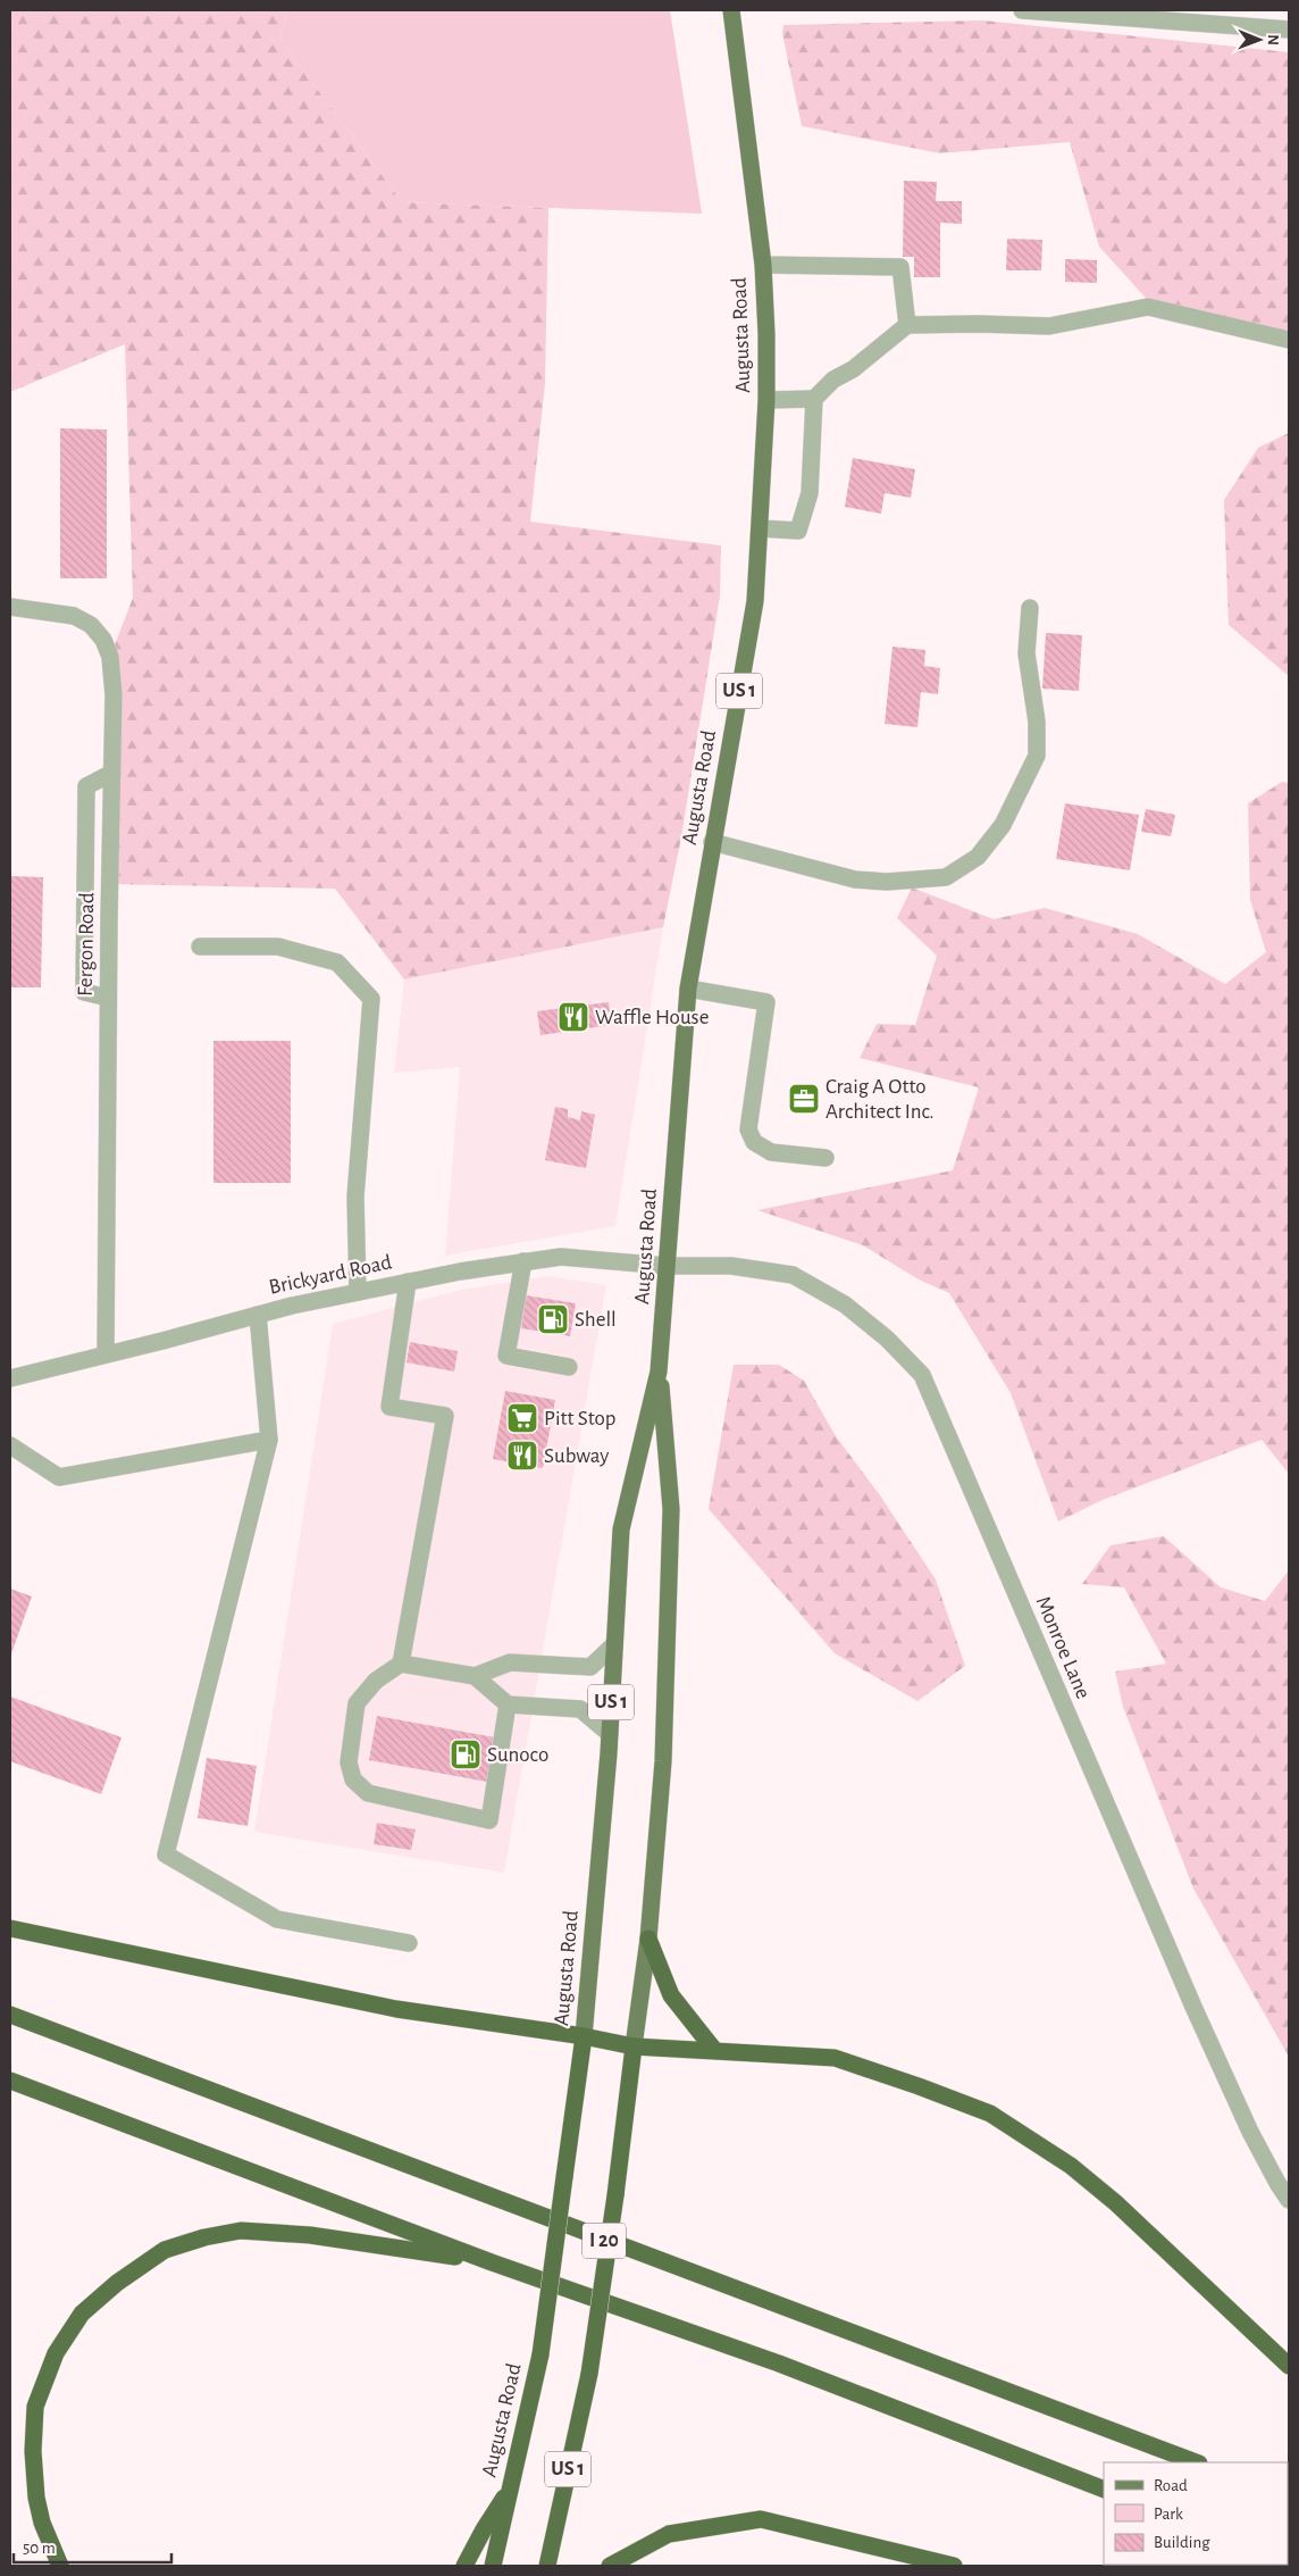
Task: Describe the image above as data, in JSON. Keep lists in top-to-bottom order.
{
  "streets": {
    "highway": ["Augusta Road", "US 1", "I 20"],
    "street": ["Fergon Road", "Brickyard Road", "Monroe Lane"]
  },
  "crossings": [
    ["Augusta Road", "Brickyard Road"],
    ["Augusta Road", "Monroe Lane"],
    ["Fergon Road", "Brickyard Road"],
    ["Brickyard Road", "Monroe Lane"]
  ],
  "places": {
    "restaurant": ["Waffle House", "Subway"],
    "office": ["Craig A Otto Architect Inc."],
    "fuel station": ["Shell", "Sunoco"],
    "supermarket": ["Pitt Stop"]
  },
  "legend": ["Road", "Park", "Building"],
  "scale_bar": "50 m",
  "north": "right"
}
